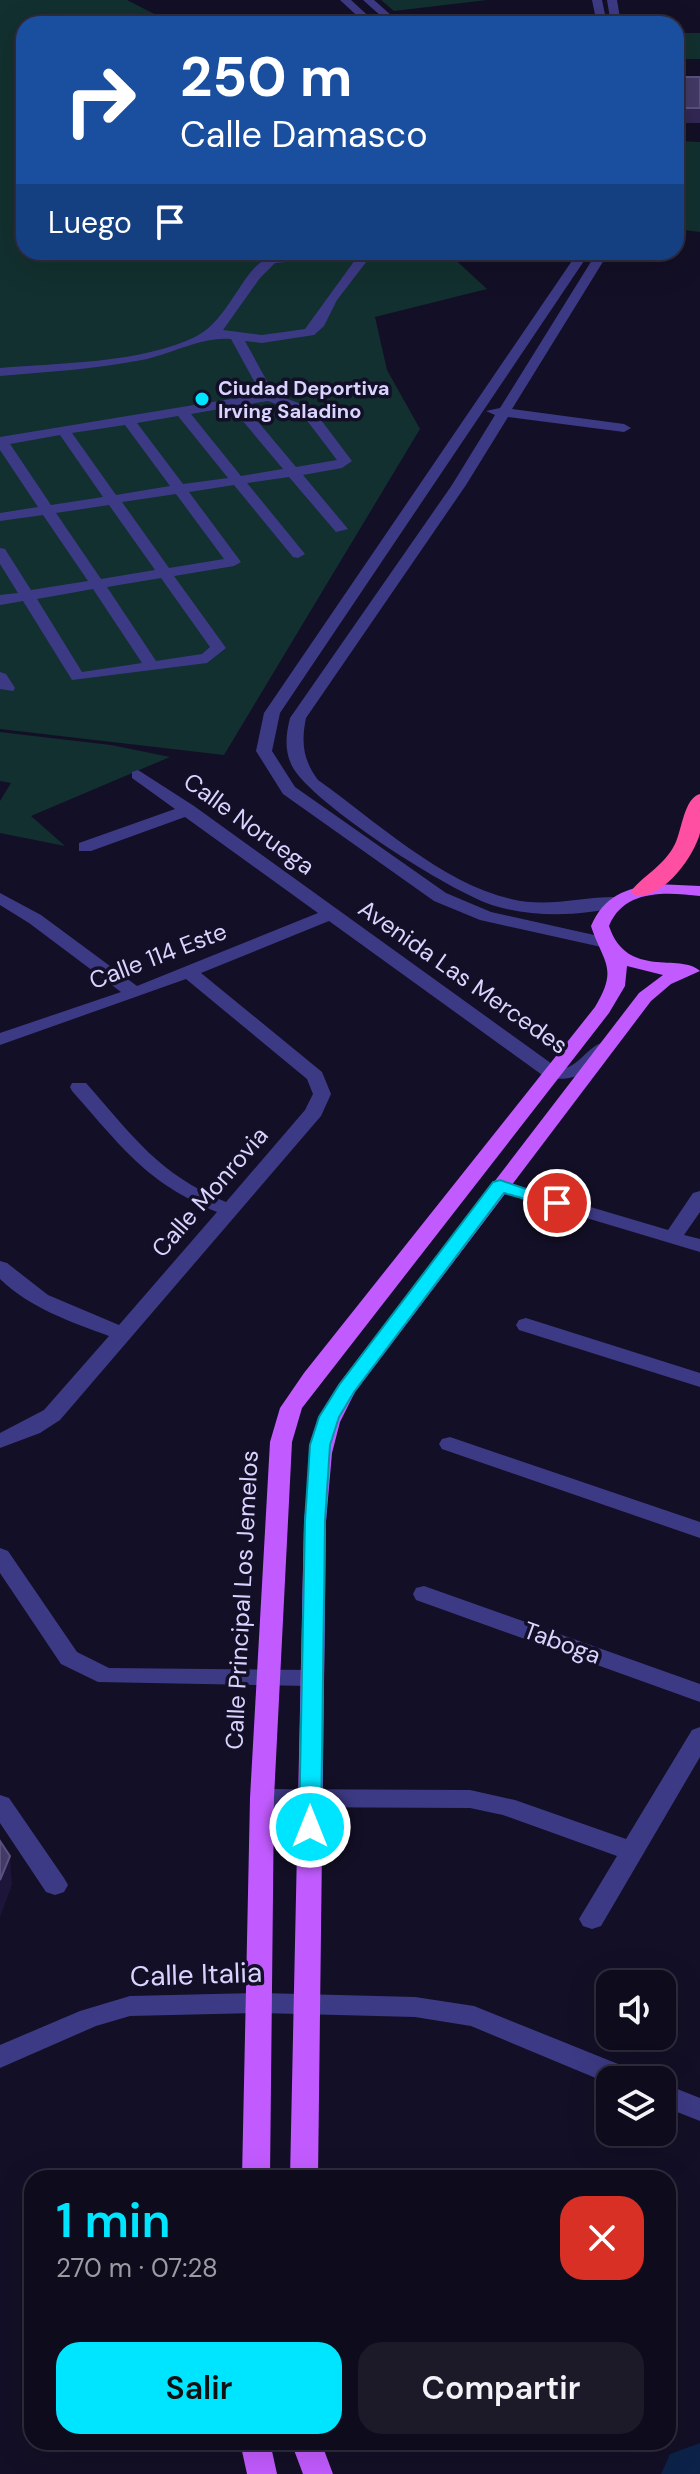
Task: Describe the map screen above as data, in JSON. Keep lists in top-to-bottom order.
{
  "streets": {
    "main road": ["Calle Principal Los Jemelos"],
    "street": [
      "Calle Noruega",
      "Calle 114 Este",
      "Avenida Las Mercedes",
      "Calle Monrovia",
      "Taboga",
      "Calle Italia"
    ]
  },
  "crossings": [
    ["Calle Noruega", "Calle 114 Este"],
    ["Calle Noruega", "Avenida Las Mercedes"],
    ["Calle 114 Este", "Avenida Las Mercedes"],
    ["Calle 114 Este", "Calle Monrovia"],
    ["Avenida Las Mercedes", "Calle Principal Los Jemelos"],
    ["Calle Principal Los Jemelos", "Calle Italia"]
  ],
  "places": ["Ciudad Deportiva Irving Saladino"],
  "page": {
    "turn": ["250 m", "Calle Damasco"],
    "then": "Luego",
    "heading": ["1 min", "270 m · 07:28"],
    "buttons": ["Salir", "Compartir"]
  }
}
